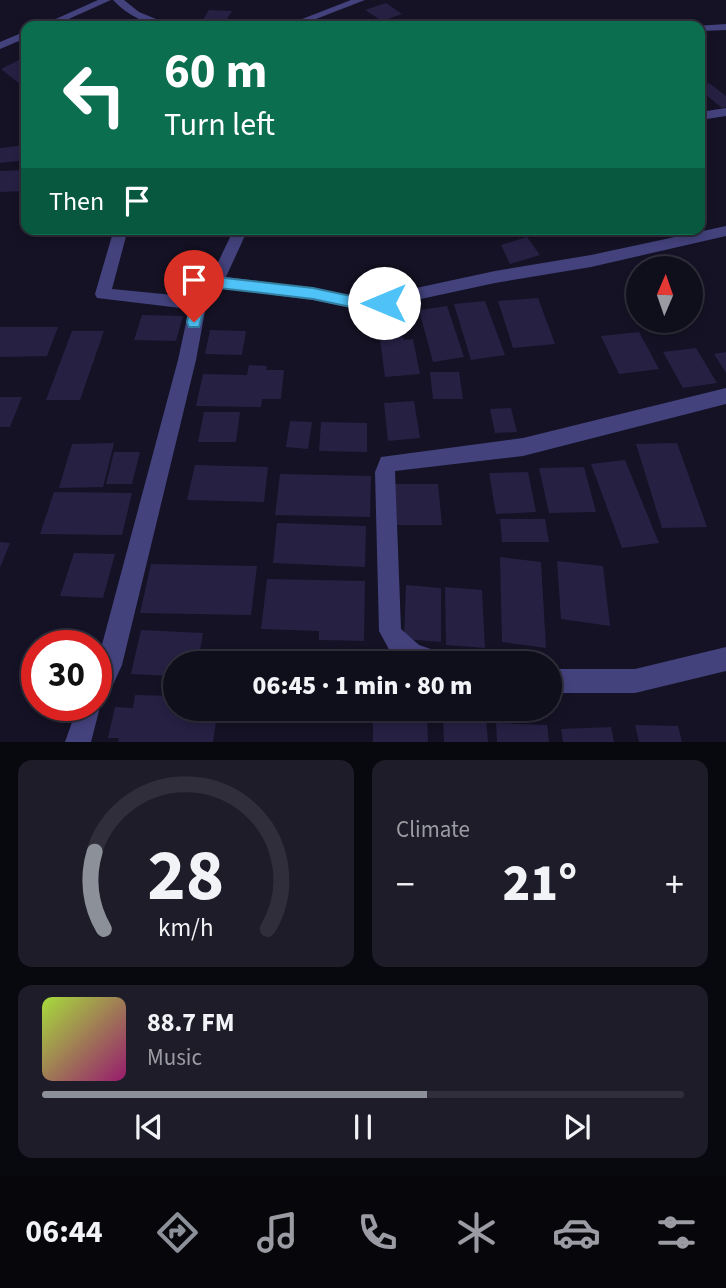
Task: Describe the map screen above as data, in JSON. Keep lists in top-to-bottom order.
{
  "north": "top",
  "page": {
    "turn": ["60 m", "Turn left"],
    "then": "Then",
    "limit": "30",
    "trip": "06:45 · 1 min · 80 m",
    "tile": "Climate",
    "heat": ["−", "21°", "+"],
    "song": ["88.7 FM", "Music"],
    "tabs": "06:44",
    "gauge": ["28", "km/h"]
  }
}
